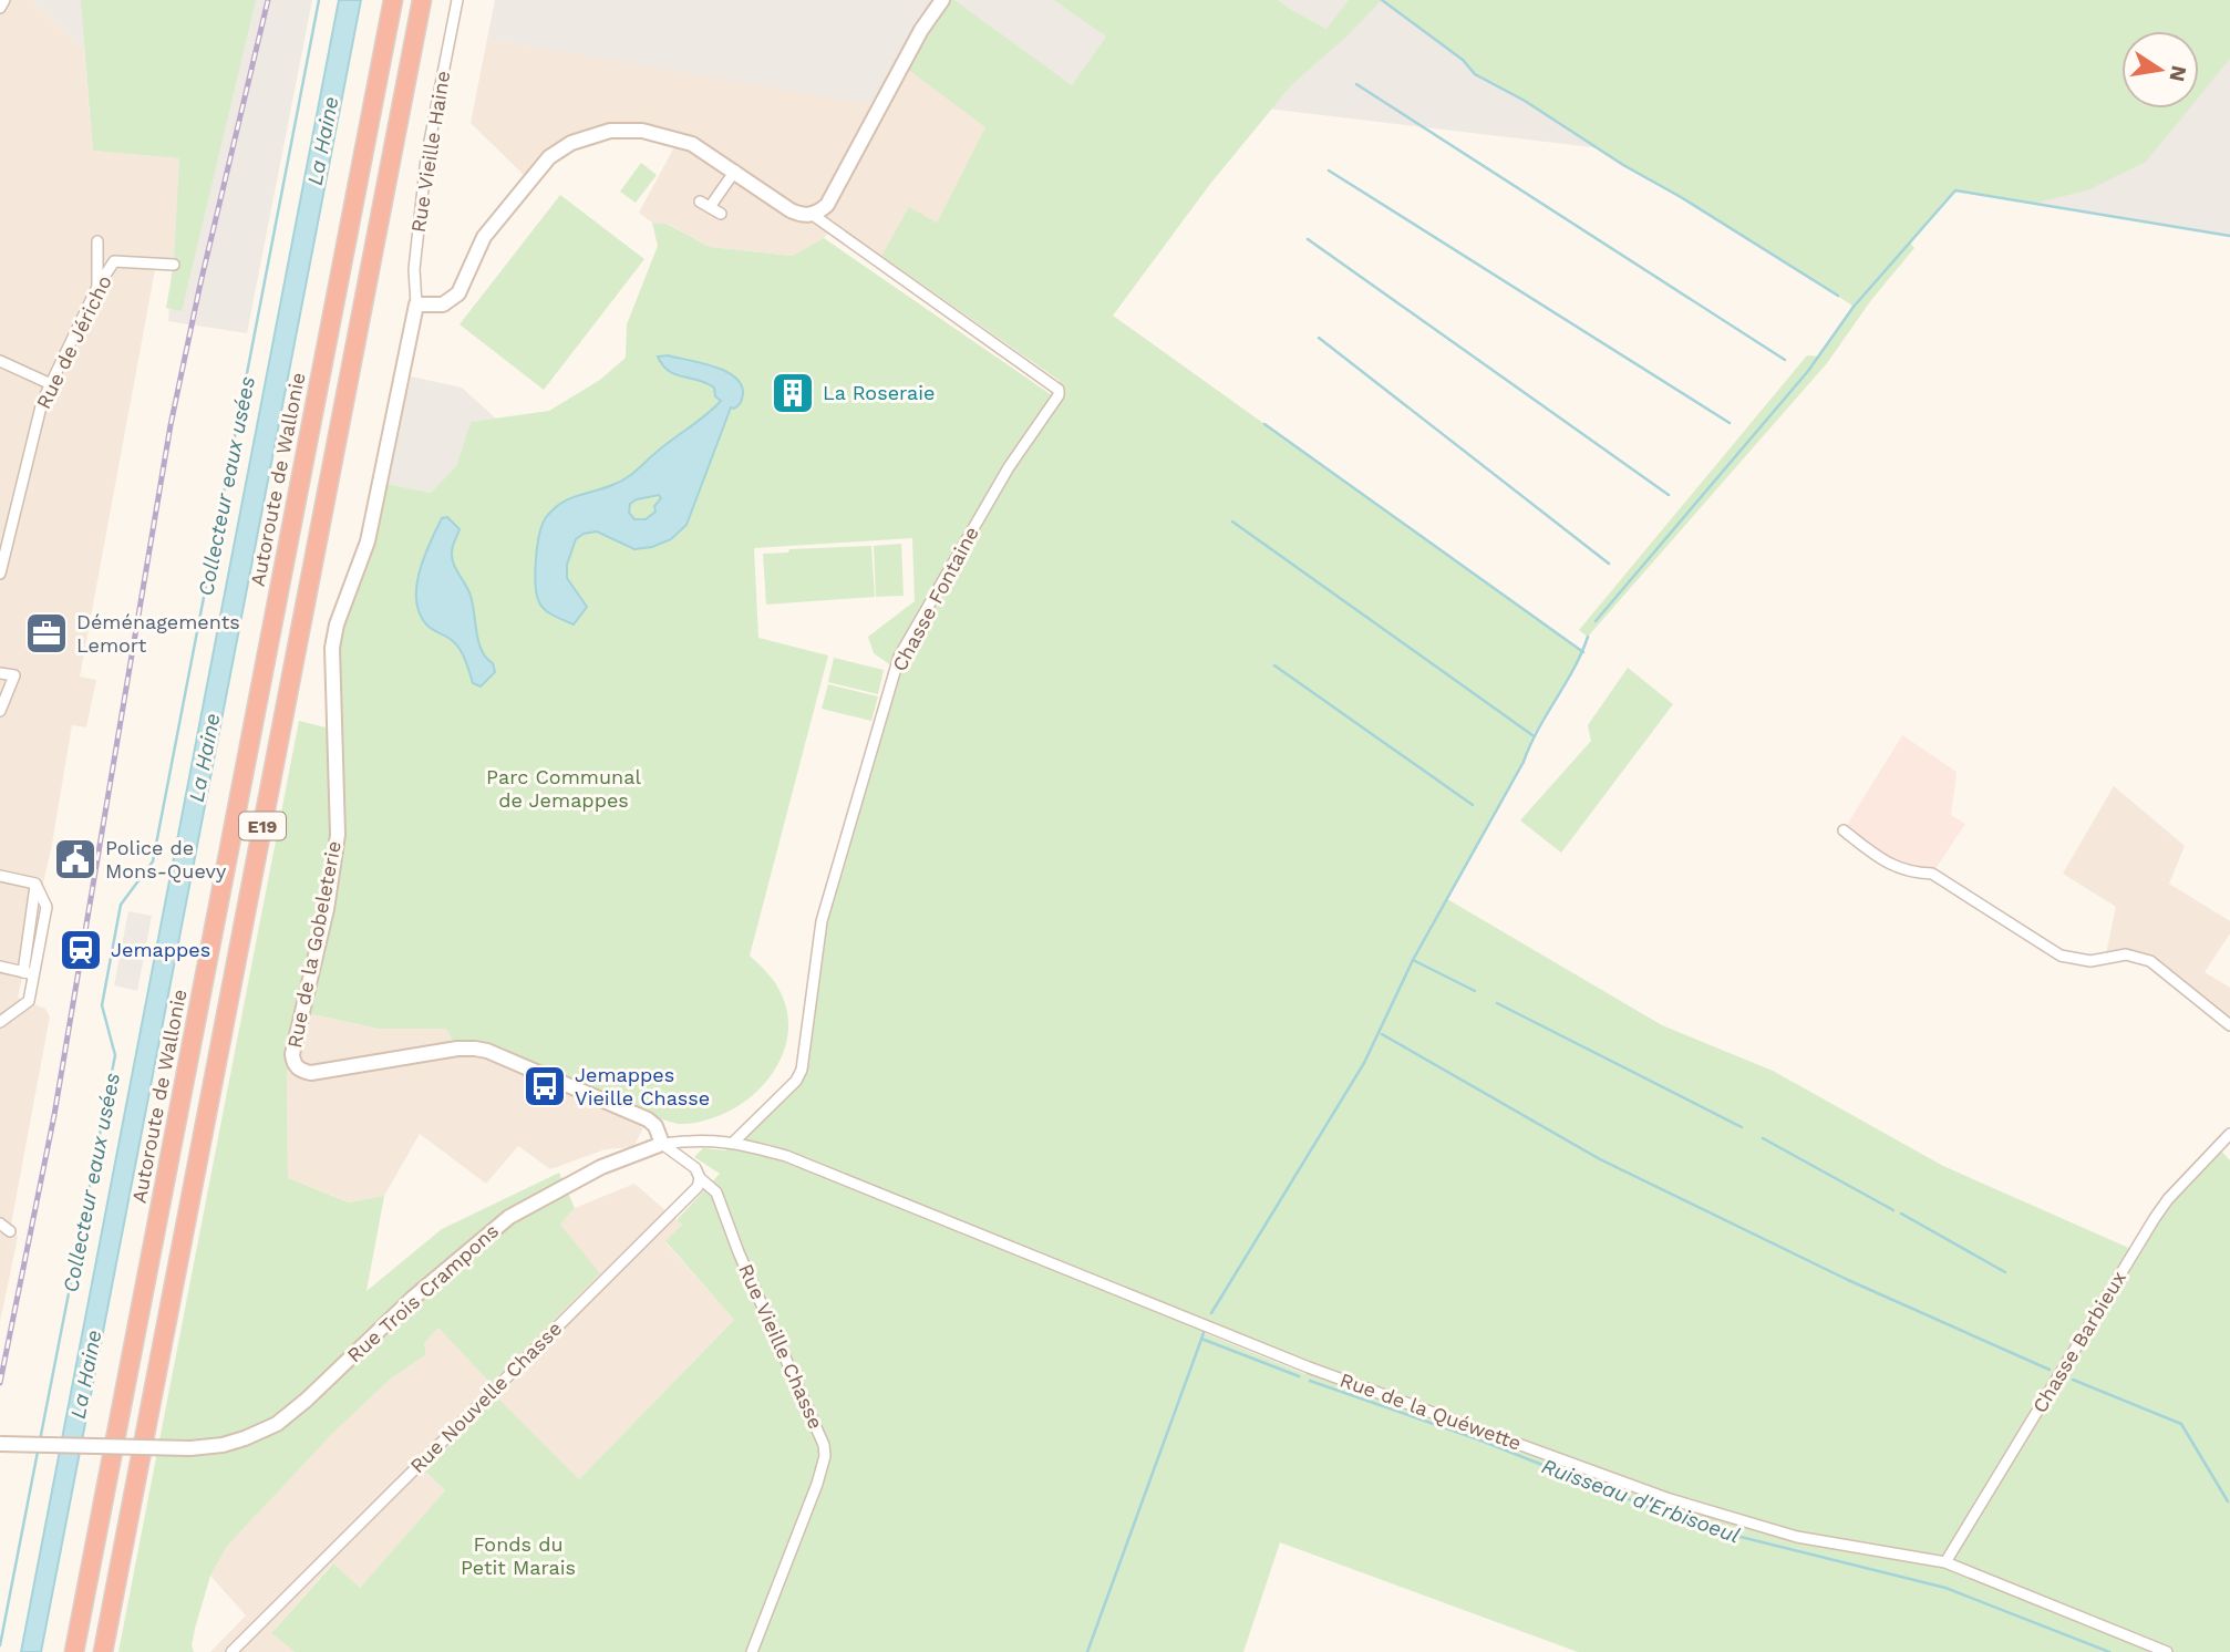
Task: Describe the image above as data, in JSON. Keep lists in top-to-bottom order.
{
  "streets": {
    "highway": ["Autoroute de Wallonie", "E19"],
    "street": [
      "Rue Vieille Haine",
      "Rue de Jéricho",
      "Chasse Fontaine",
      "Rue de la Gobeleterie",
      "Rue Trois Crampons",
      "Chasse Barbieux",
      "Rue Vieille Chasse",
      "Rue Nouvelle Chasse",
      "Rue de la Quéwette"
    ]
  },
  "crossings": [
    ["Rue Vieille Haine", "Rue de la Gobeleterie"],
    ["Chasse Fontaine", "Rue de la Quéwette"],
    ["Rue de la Gobeleterie", "Rue Trois Crampons"],
    ["Rue de la Gobeleterie", "Rue de la Quéwette"],
    ["Rue Trois Crampons", "Rue de la Quéwette"],
    ["Chasse Barbieux", "Rue de la Quéwette"],
    ["Rue Vieille Chasse", "Rue Nouvelle Chasse"]
  ],
  "water": ["La Haine", "Collecteur eaux usées", "Ruisseau d'Erbisoeul"],
  "parks": ["Parc Communal de Jemappes", "Fonds du Petit Marais"],
  "places": {
    "building": ["La Roseraie"],
    "office": ["Déménagements Lemort"],
    "public building": ["Police de Mons-Quevy"],
    "station": ["Jemappes"],
    "bus stop": ["Jemappes Vieille Chasse"]
  },
  "north": "right"
}
